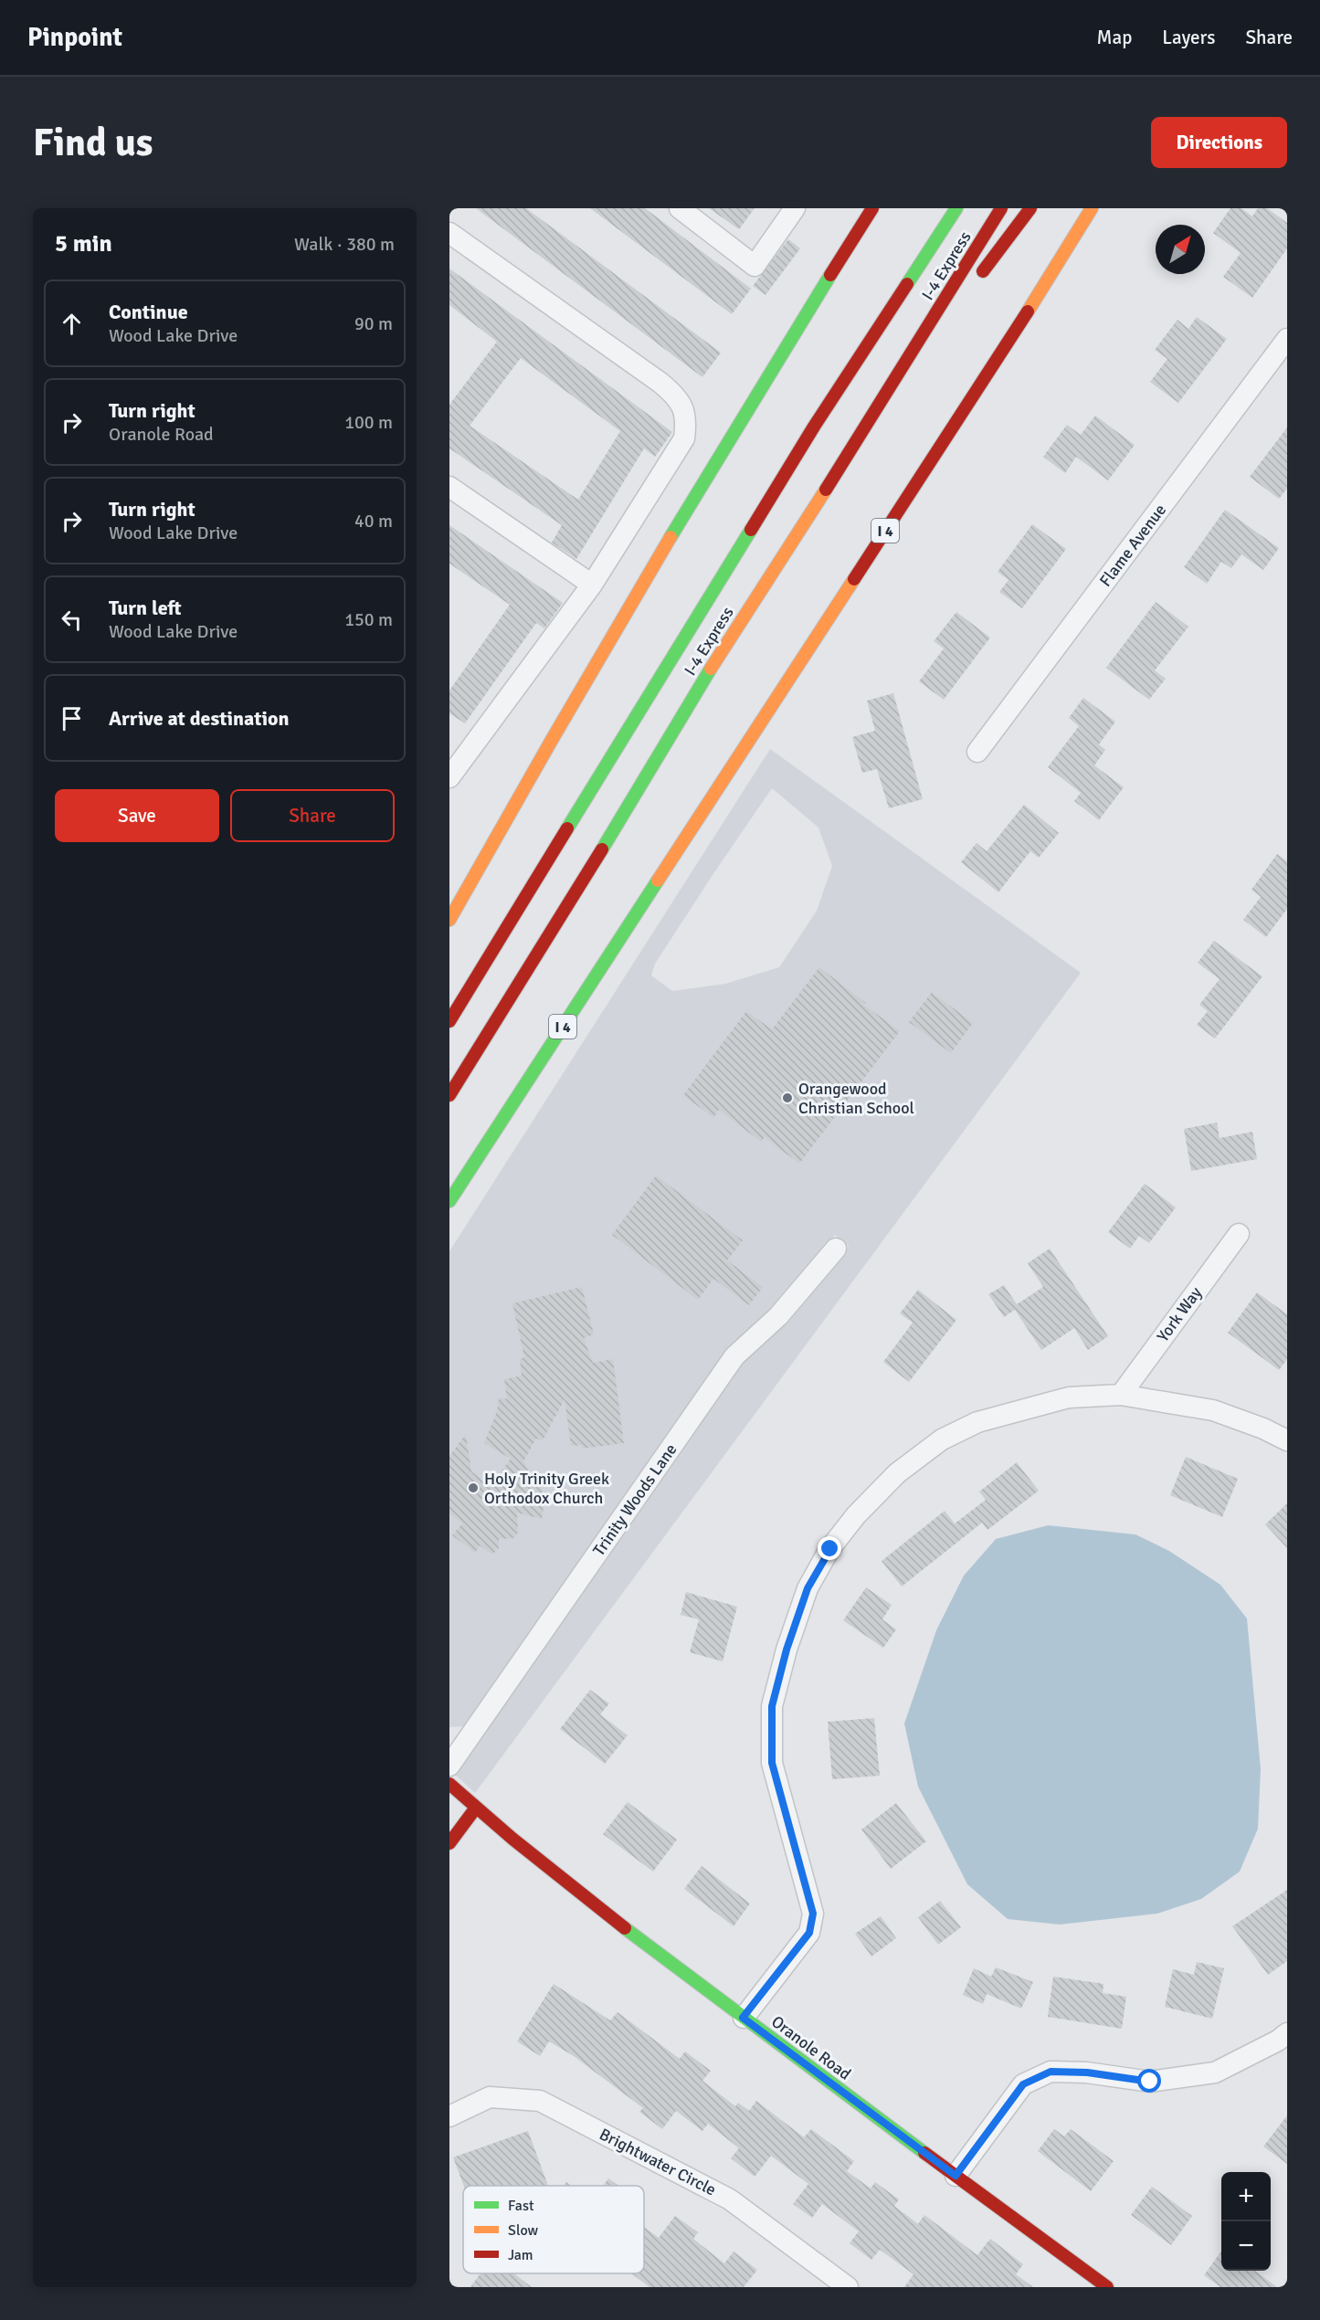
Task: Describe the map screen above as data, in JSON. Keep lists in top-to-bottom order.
{
  "streets": {
    "main road": ["I-4 Express", "I 4", "Oranole Road"],
    "street": [
      "Flame Avenue",
      "York Way",
      "Trinity Woods Lane",
      "Brightwater Circle"
    ]
  },
  "places": ["Orangewood Christian School", "Holy Trinity Greek Orthodox Church"],
  "legend": ["Fast", "Slow", "Jam"],
  "north": "top right",
  "page": {
    "header": "Pinpoint",
    "nav": ["Map", "Layers", "Share"],
    "buttons": [
      "Directions",
      ["Save", "Share"]
    ],
    "title": "Find us",
    "heading": ["5 min", "Walk · 380 m"],
    "list": [
      ["Continue", "Wood Lake Drive", "90 m"],
      ["Turn right", "Oranole Road", "100 m"],
      ["Turn right", "Wood Lake Drive", "40 m"],
      ["Turn left", "Wood Lake Drive", "150 m"],
      "Arrive at destination"
    ],
    "map_buttons": ["+", "−"]
  }
}
